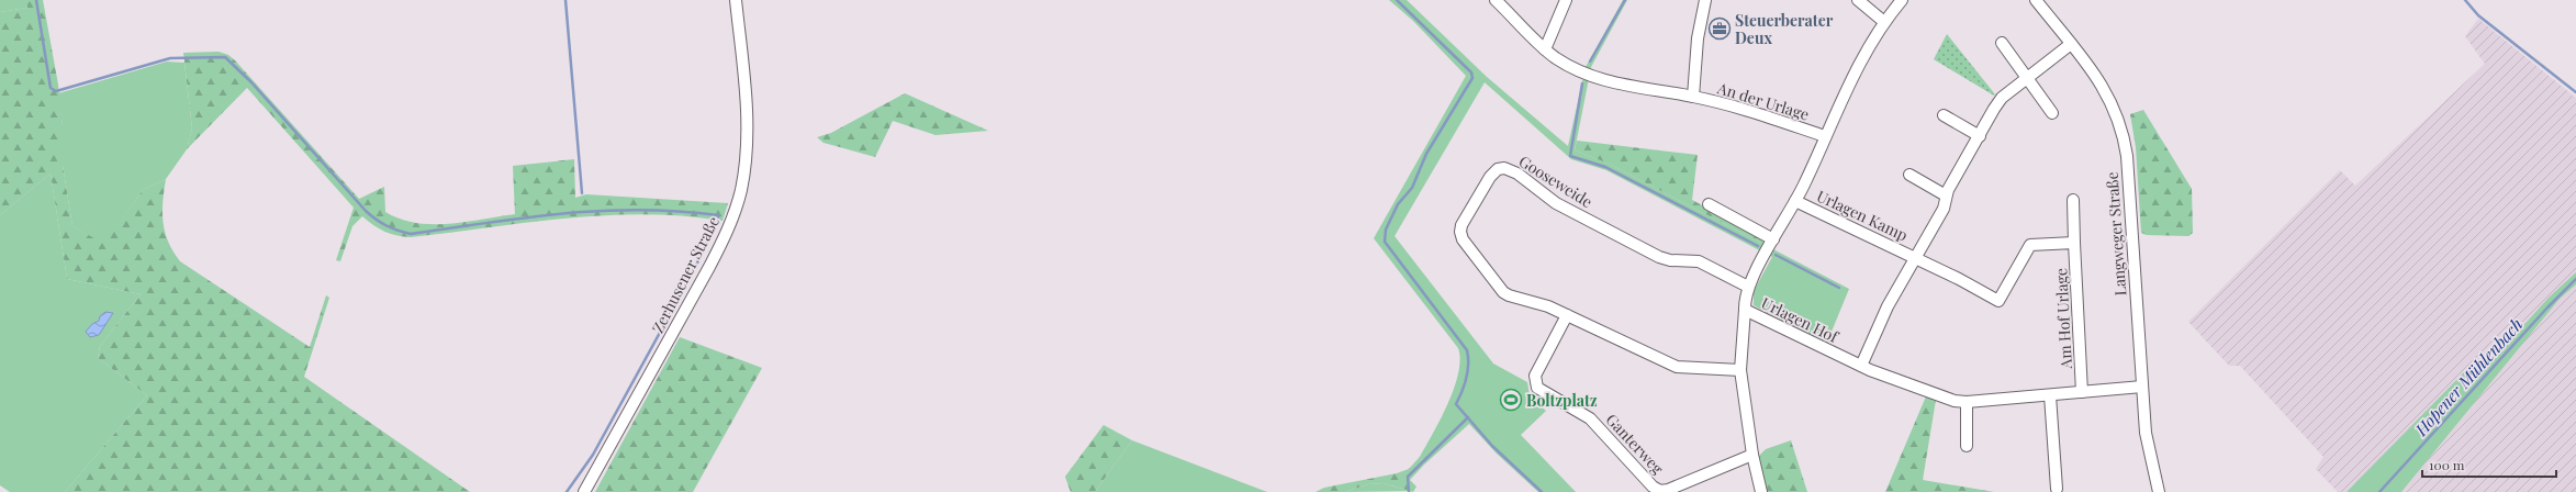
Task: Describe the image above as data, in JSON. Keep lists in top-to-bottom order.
{
  "streets": {
    "street": [
      "An der Urlage",
      "Gooseweide",
      "Urlagen Kamp",
      "Langweger Straße",
      "Zerhusener Straße",
      "Am Hof Urlage",
      "Urlagen Hof",
      "Ganterweg"
    ]
  },
  "crossings": [
    ["An der Urlage", "Gooseweide"],
    ["An der Urlage", "Urlagen Kamp"],
    ["An der Urlage", "Urlagen Hof"],
    ["Gooseweide", "Urlagen Hof"],
    ["Gooseweide", "Ganterweg"],
    ["Urlagen Kamp", "Langweger Straße"],
    ["Urlagen Kamp", "Am Hof Urlage"],
    ["Urlagen Kamp", "Urlagen Hof"],
    ["Langweger Straße", "Urlagen Hof"],
    ["Am Hof Urlage", "Urlagen Hof"]
  ],
  "water": ["Hopener Mühlenbach"],
  "places": {
    "office": ["Steuerberater Deux"],
    "sports": ["Boltzplatz"]
  },
  "scale_bar": "100 m"
}
